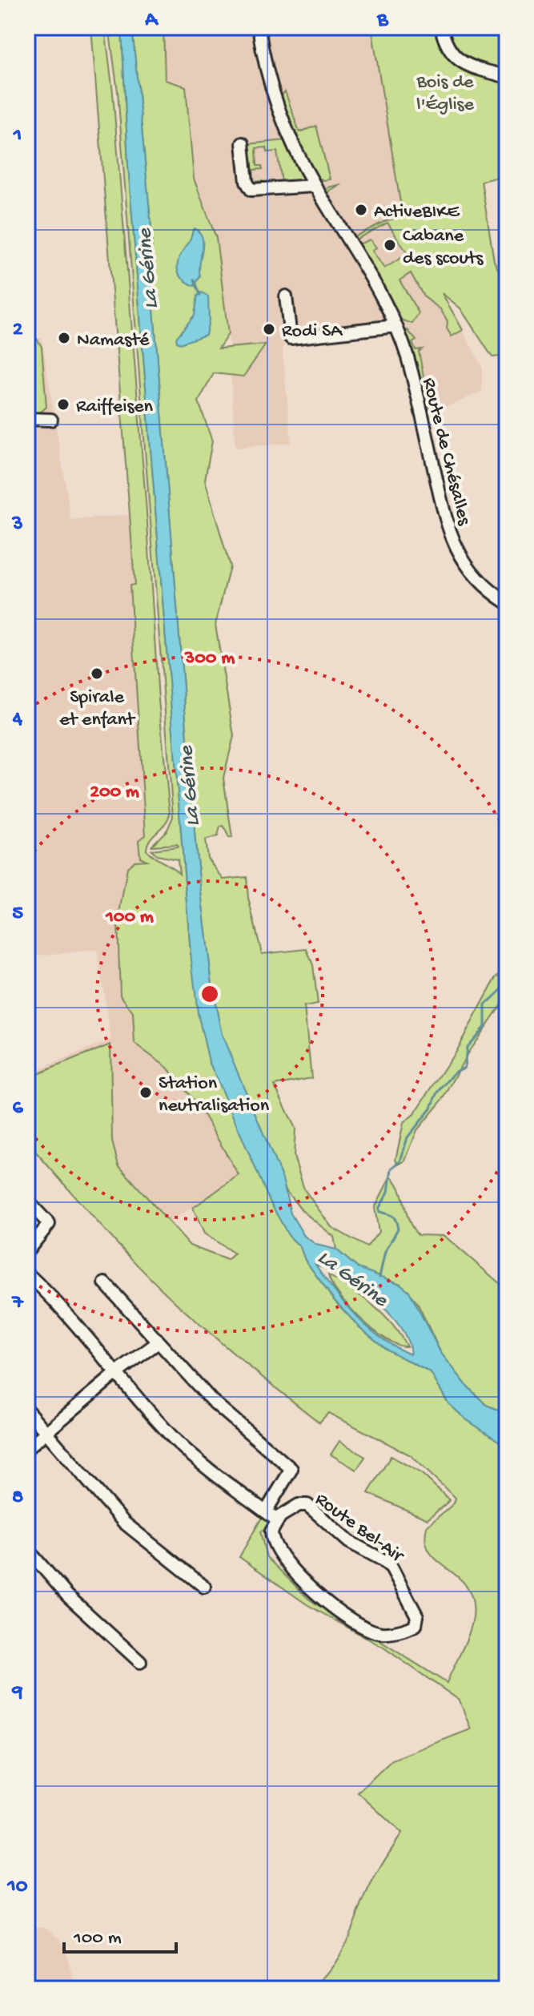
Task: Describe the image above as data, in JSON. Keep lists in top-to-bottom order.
{
  "streets": {
    "street": ["Route de Chésalles", "Route Bel-Air"]
  },
  "water": ["La Gérine"],
  "parks": ["Bois de l'Église"],
  "places": [
    "ActiveBIKE",
    "Cabane des scouts",
    "Rodi SA",
    "Namasté",
    "Raiffeisen",
    "Spirale et enfant",
    "Station neutralisation"
  ],
  "scale_bar": "100 m",
  "grid": {
    "columns": ["A", "B"],
    "rows": [
      "1",
      "2",
      "3",
      "4",
      "5",
      "6",
      "7",
      "8",
      "9",
      "10"
    ]
  },
  "rings": ["300 m", "200 m", "100 m"]
}
